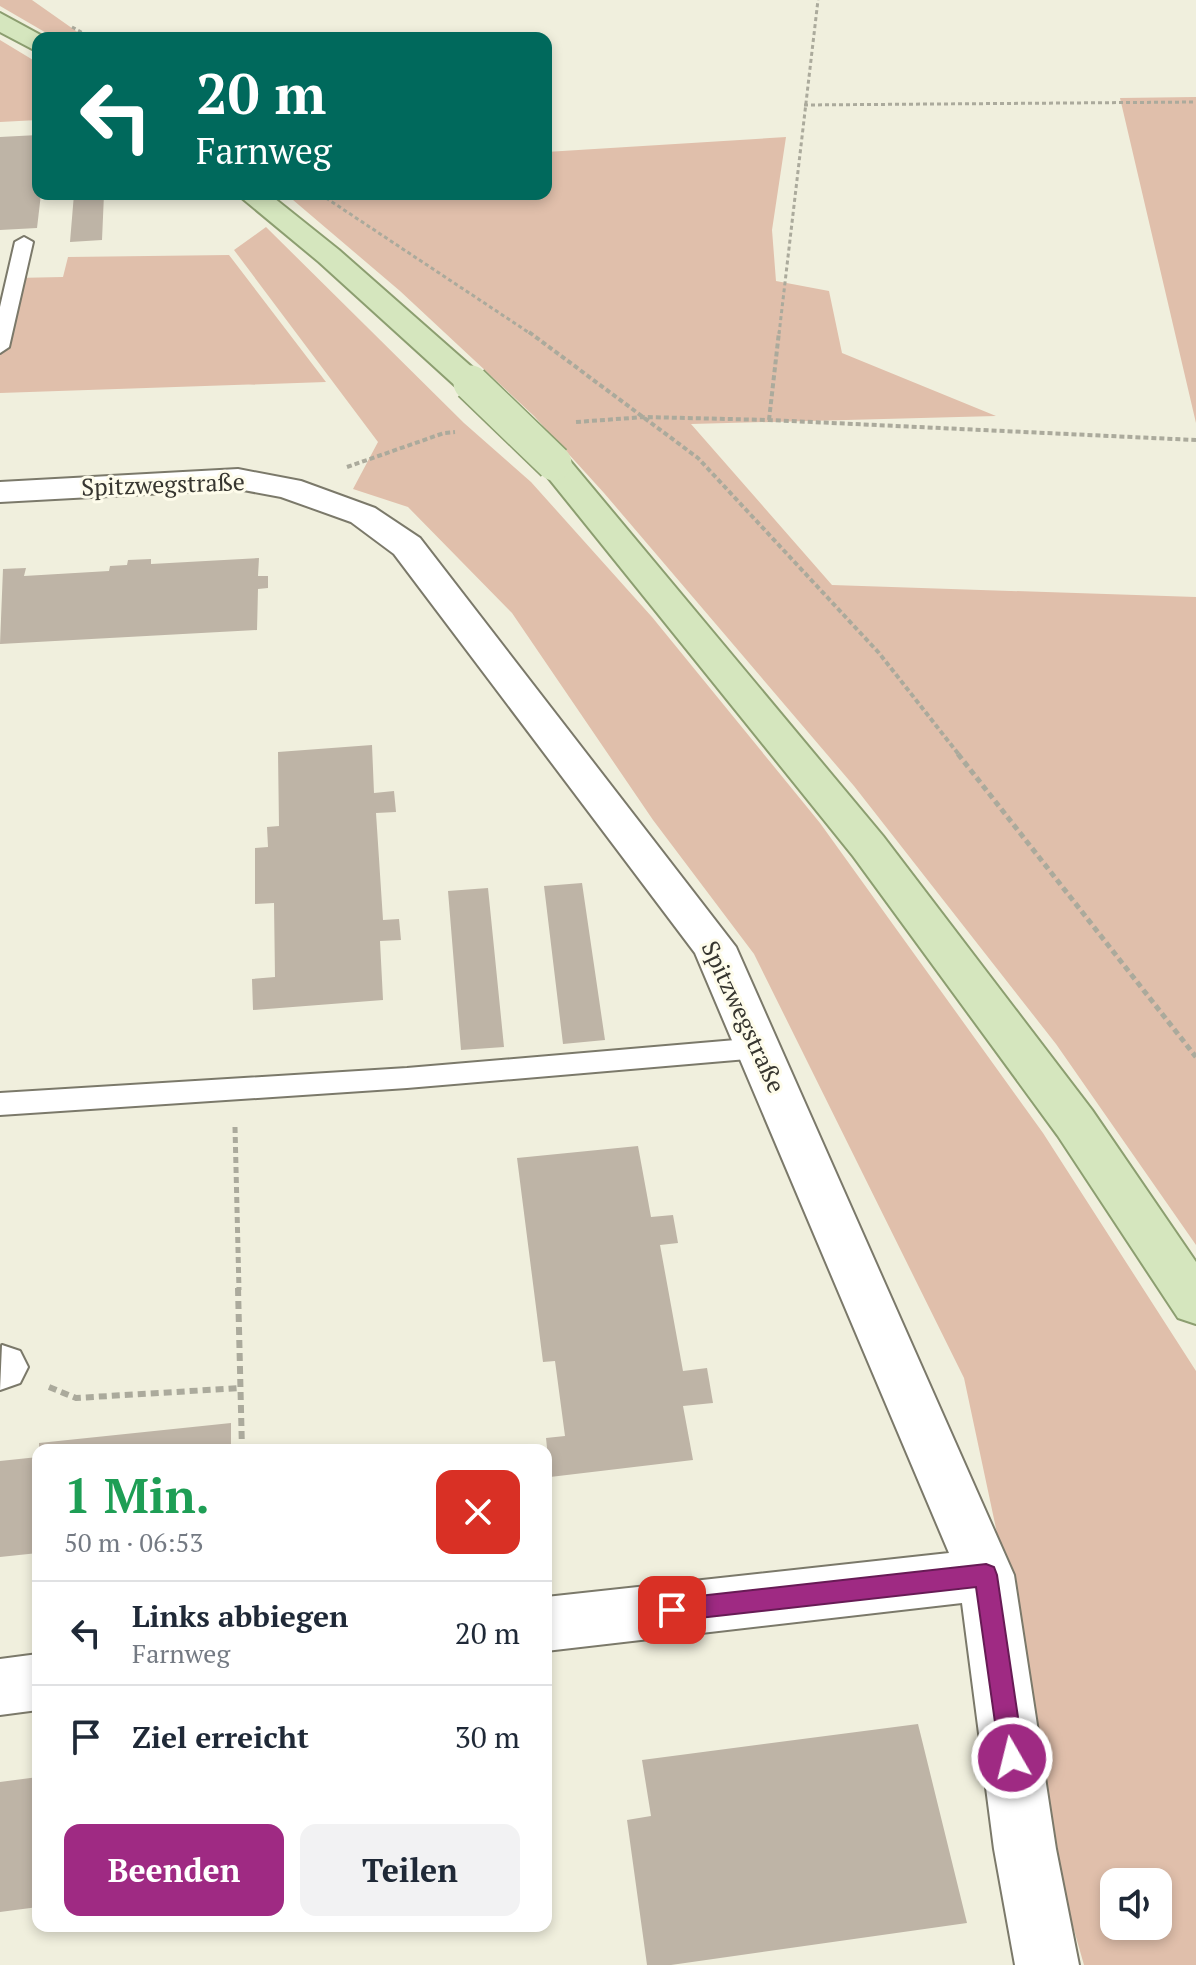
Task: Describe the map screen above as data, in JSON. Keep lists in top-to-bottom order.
{
  "streets": {
    "street": ["Spitzwegstraße"]
  },
  "page": {
    "turn": ["20 m", "Farnweg"],
    "heading": ["1 Min.", "50 m · 06:53"],
    "list": [
      {
        "name": "Links abbiegen",
        "note": "Farnweg",
        "value": "20 m"
      },
      {
        "name": "Ziel erreicht",
        "value": "30 m"
      }
    ],
    "buttons": ["Beenden", "Teilen"]
  }
}
